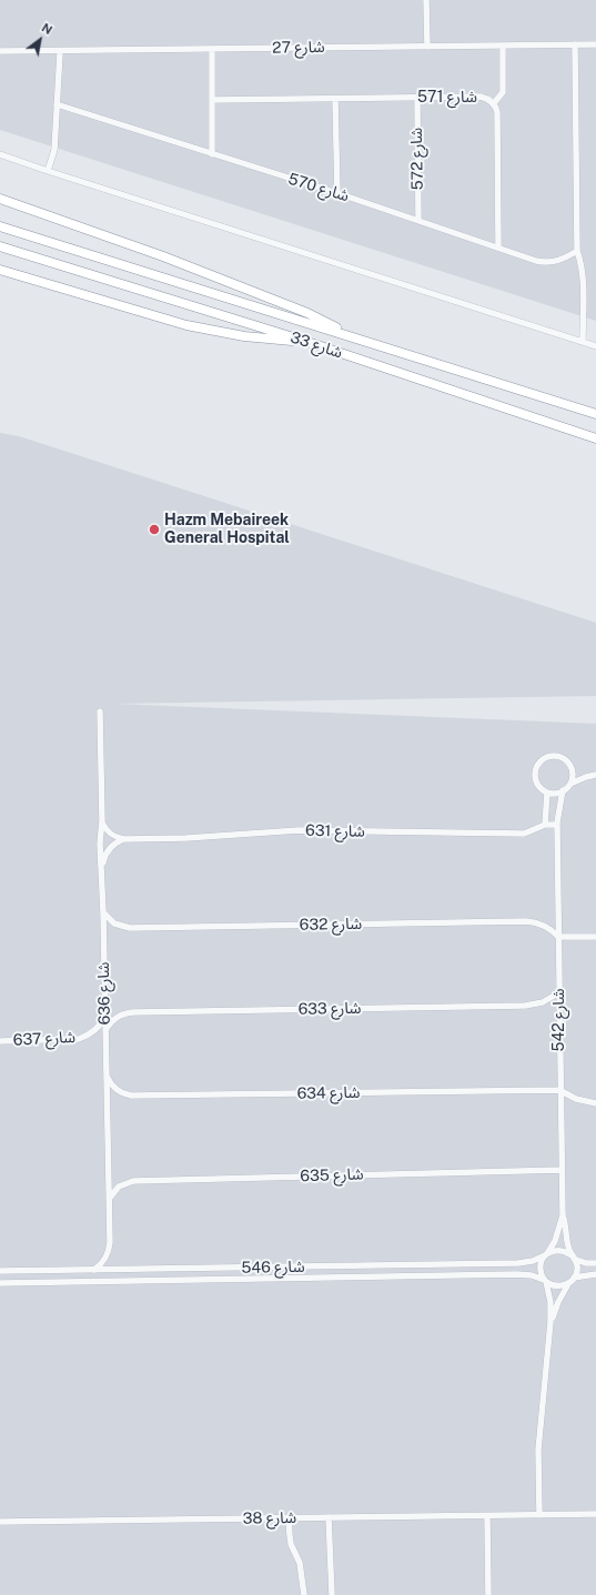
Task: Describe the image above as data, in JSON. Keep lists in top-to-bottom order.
{
  "streets": {
    "highway": ["شارع 33"],
    "street": [
      "شارع 27",
      "شارع 571",
      "شارع 572",
      "شارع 570",
      "شارع 631",
      "شارع 632",
      "شارع 636",
      "شارع 633",
      "شارع 542",
      "شارع 637",
      "شارع 634",
      "شارع 635",
      "شارع 546",
      "شارع 38"
    ]
  },
  "crossings": [
    ["شارع 571", "شارع 572"],
    ["شارع 571", "شارع 570"],
    ["شارع 572", "شارع 570"],
    ["شارع 631", "شارع 636"],
    ["شارع 632", "شارع 636"],
    ["شارع 632", "شارع 542"],
    ["شارع 636", "شارع 633"],
    ["شارع 636", "شارع 637"],
    ["شارع 636", "شارع 634"],
    ["شارع 636", "شارع 635"],
    ["شارع 636", "شارع 546"],
    ["شارع 633", "شارع 542"],
    ["شارع 542", "شارع 634"],
    ["شارع 542", "شارع 635"],
    ["شارع 542", "شارع 546"]
  ],
  "places": ["Hazm Mebaireek General Hospital"],
  "north": "top right"
}
